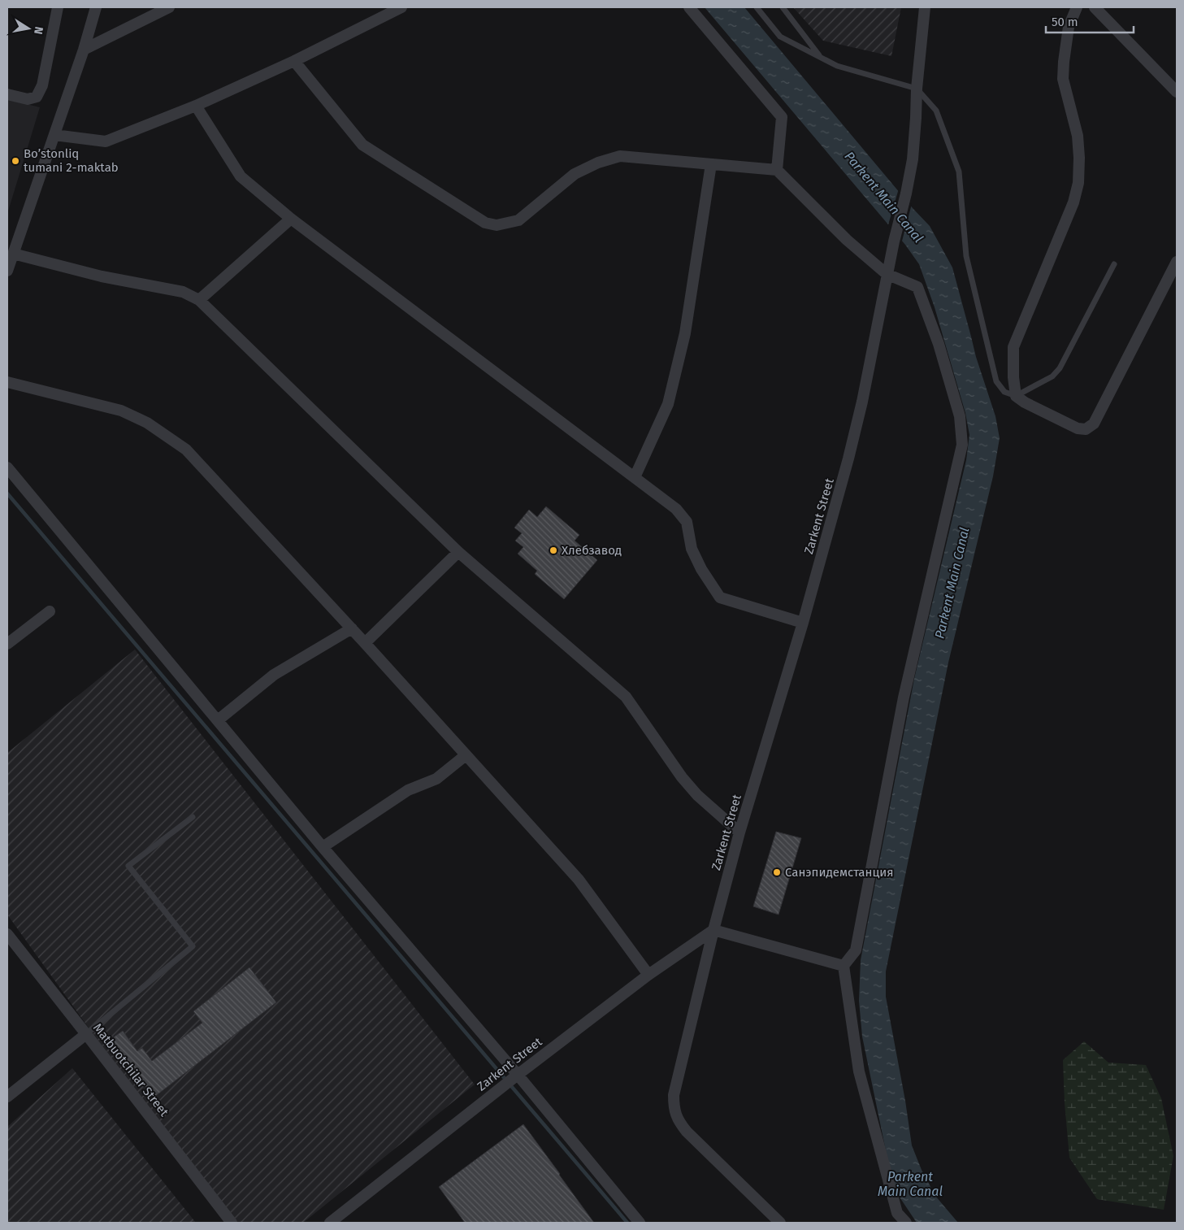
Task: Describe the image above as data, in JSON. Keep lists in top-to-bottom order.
{
  "streets": {
    "street": ["Zarkent Street", "Matbuotchilar Street"]
  },
  "water": ["Parkent Main Canal"],
  "places": ["Bo’stonliq tumani 2-maktab", "Хлебзавод", "Санэпидемстанция"],
  "scale_bar": "50 m",
  "north": "right"
}
